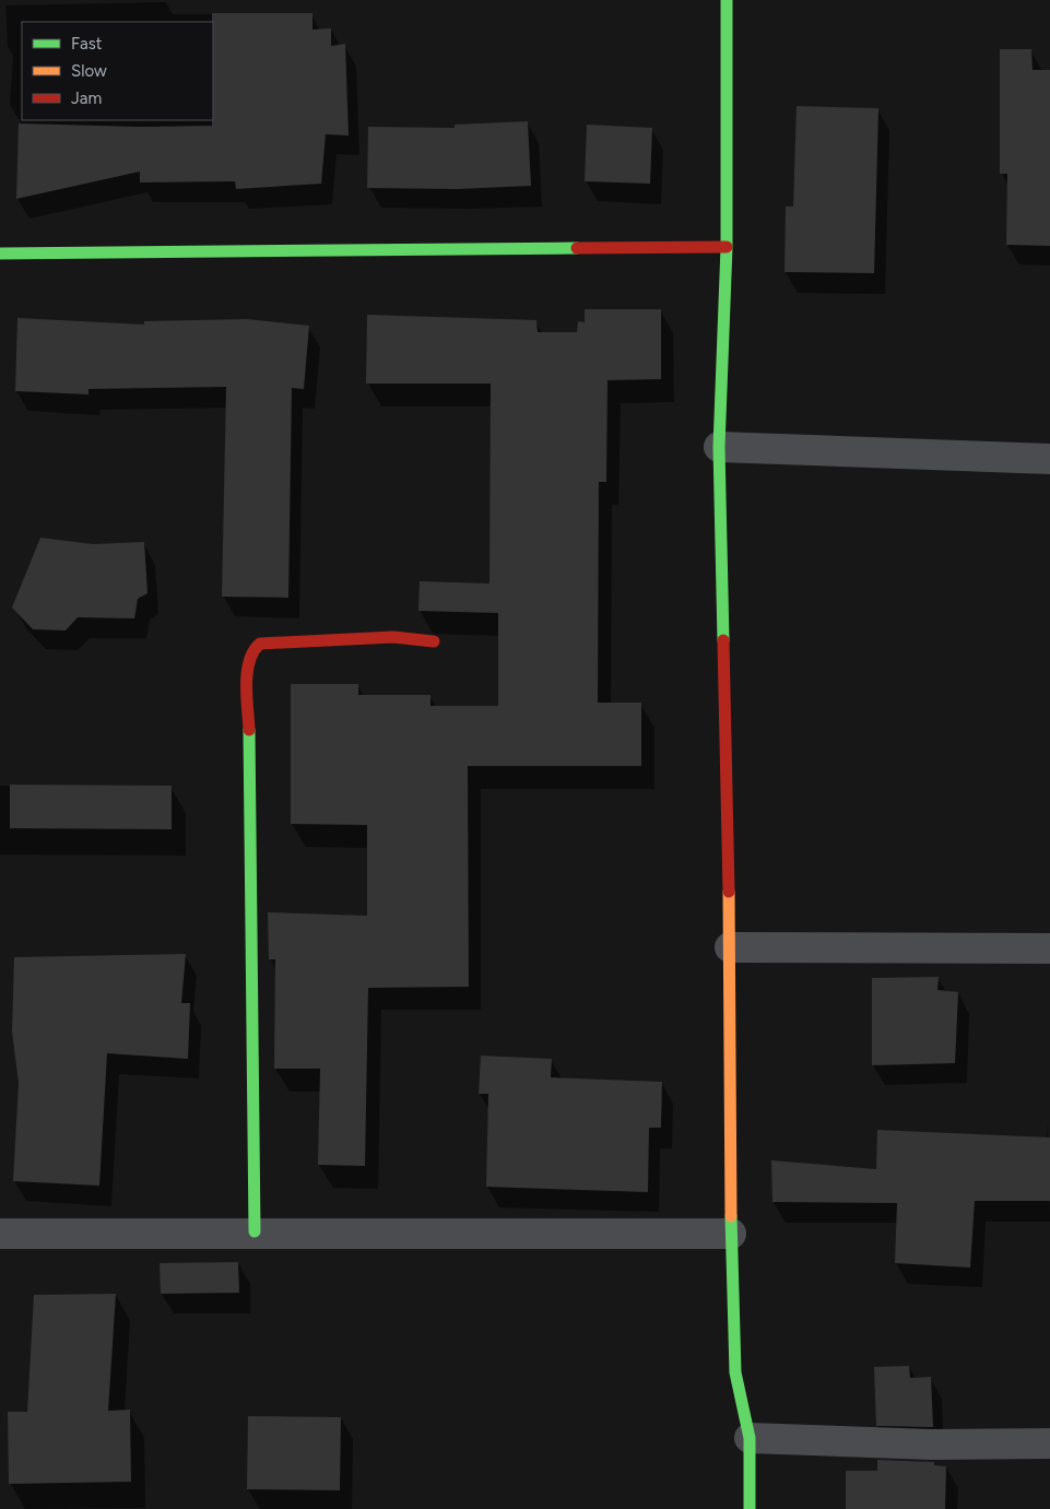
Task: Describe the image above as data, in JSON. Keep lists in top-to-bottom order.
{
  "legend": ["Fast", "Slow", "Jam"]
}
